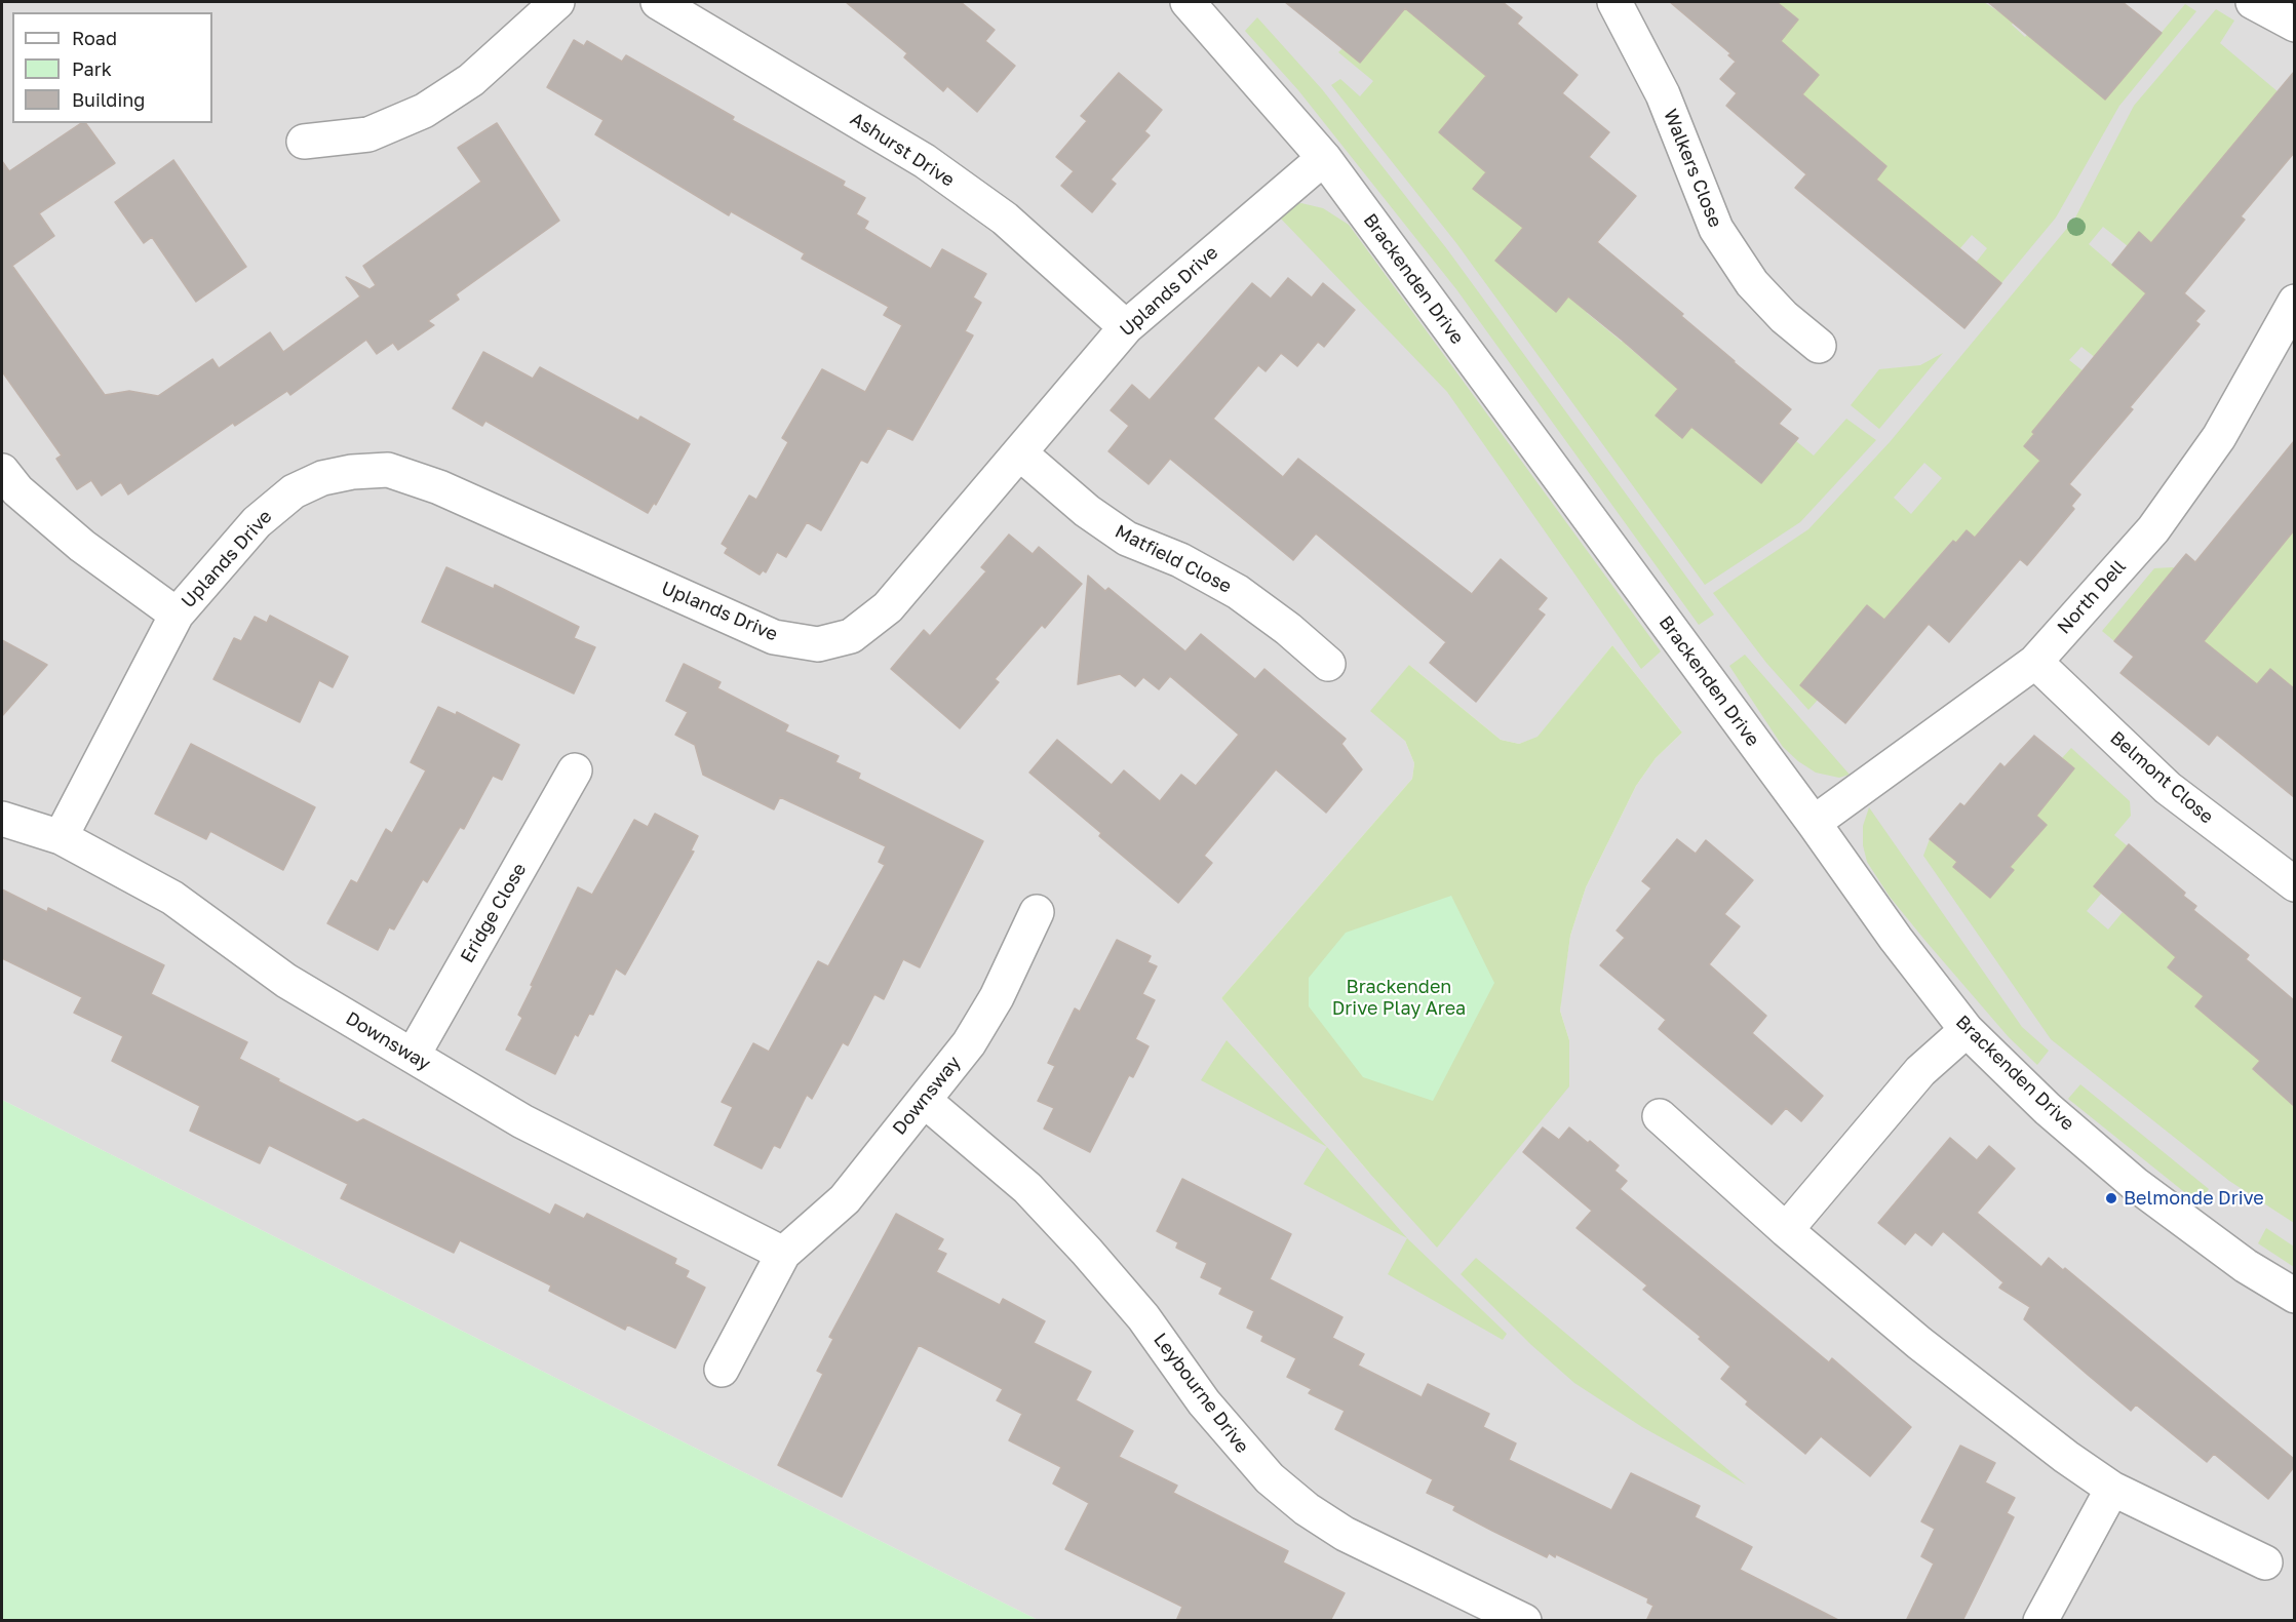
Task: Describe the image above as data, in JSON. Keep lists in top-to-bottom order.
{
  "streets": {
    "street": [
      "Ashurst Drive",
      "Walkers Close",
      "Brackenden Drive",
      "Uplands Drive",
      "Matfield Close",
      "North Dell",
      "Belmont Close",
      "Eridge Close",
      "Downsway",
      "Leybourne Drive"
    ]
  },
  "crossings": [
    ["Ashurst Drive", "Uplands Drive"],
    ["Brackenden Drive", "Uplands Drive"],
    ["Brackenden Drive", "North Dell"],
    ["Uplands Drive", "Matfield Close"],
    ["Uplands Drive", "Downsway"],
    ["North Dell", "Belmont Close"],
    ["Eridge Close", "Downsway"],
    ["Downsway", "Leybourne Drive"]
  ],
  "parks": ["Brackenden Drive Play Area"],
  "places": ["Belmonde Drive"],
  "legend": ["Road", "Park", "Building"]
}
